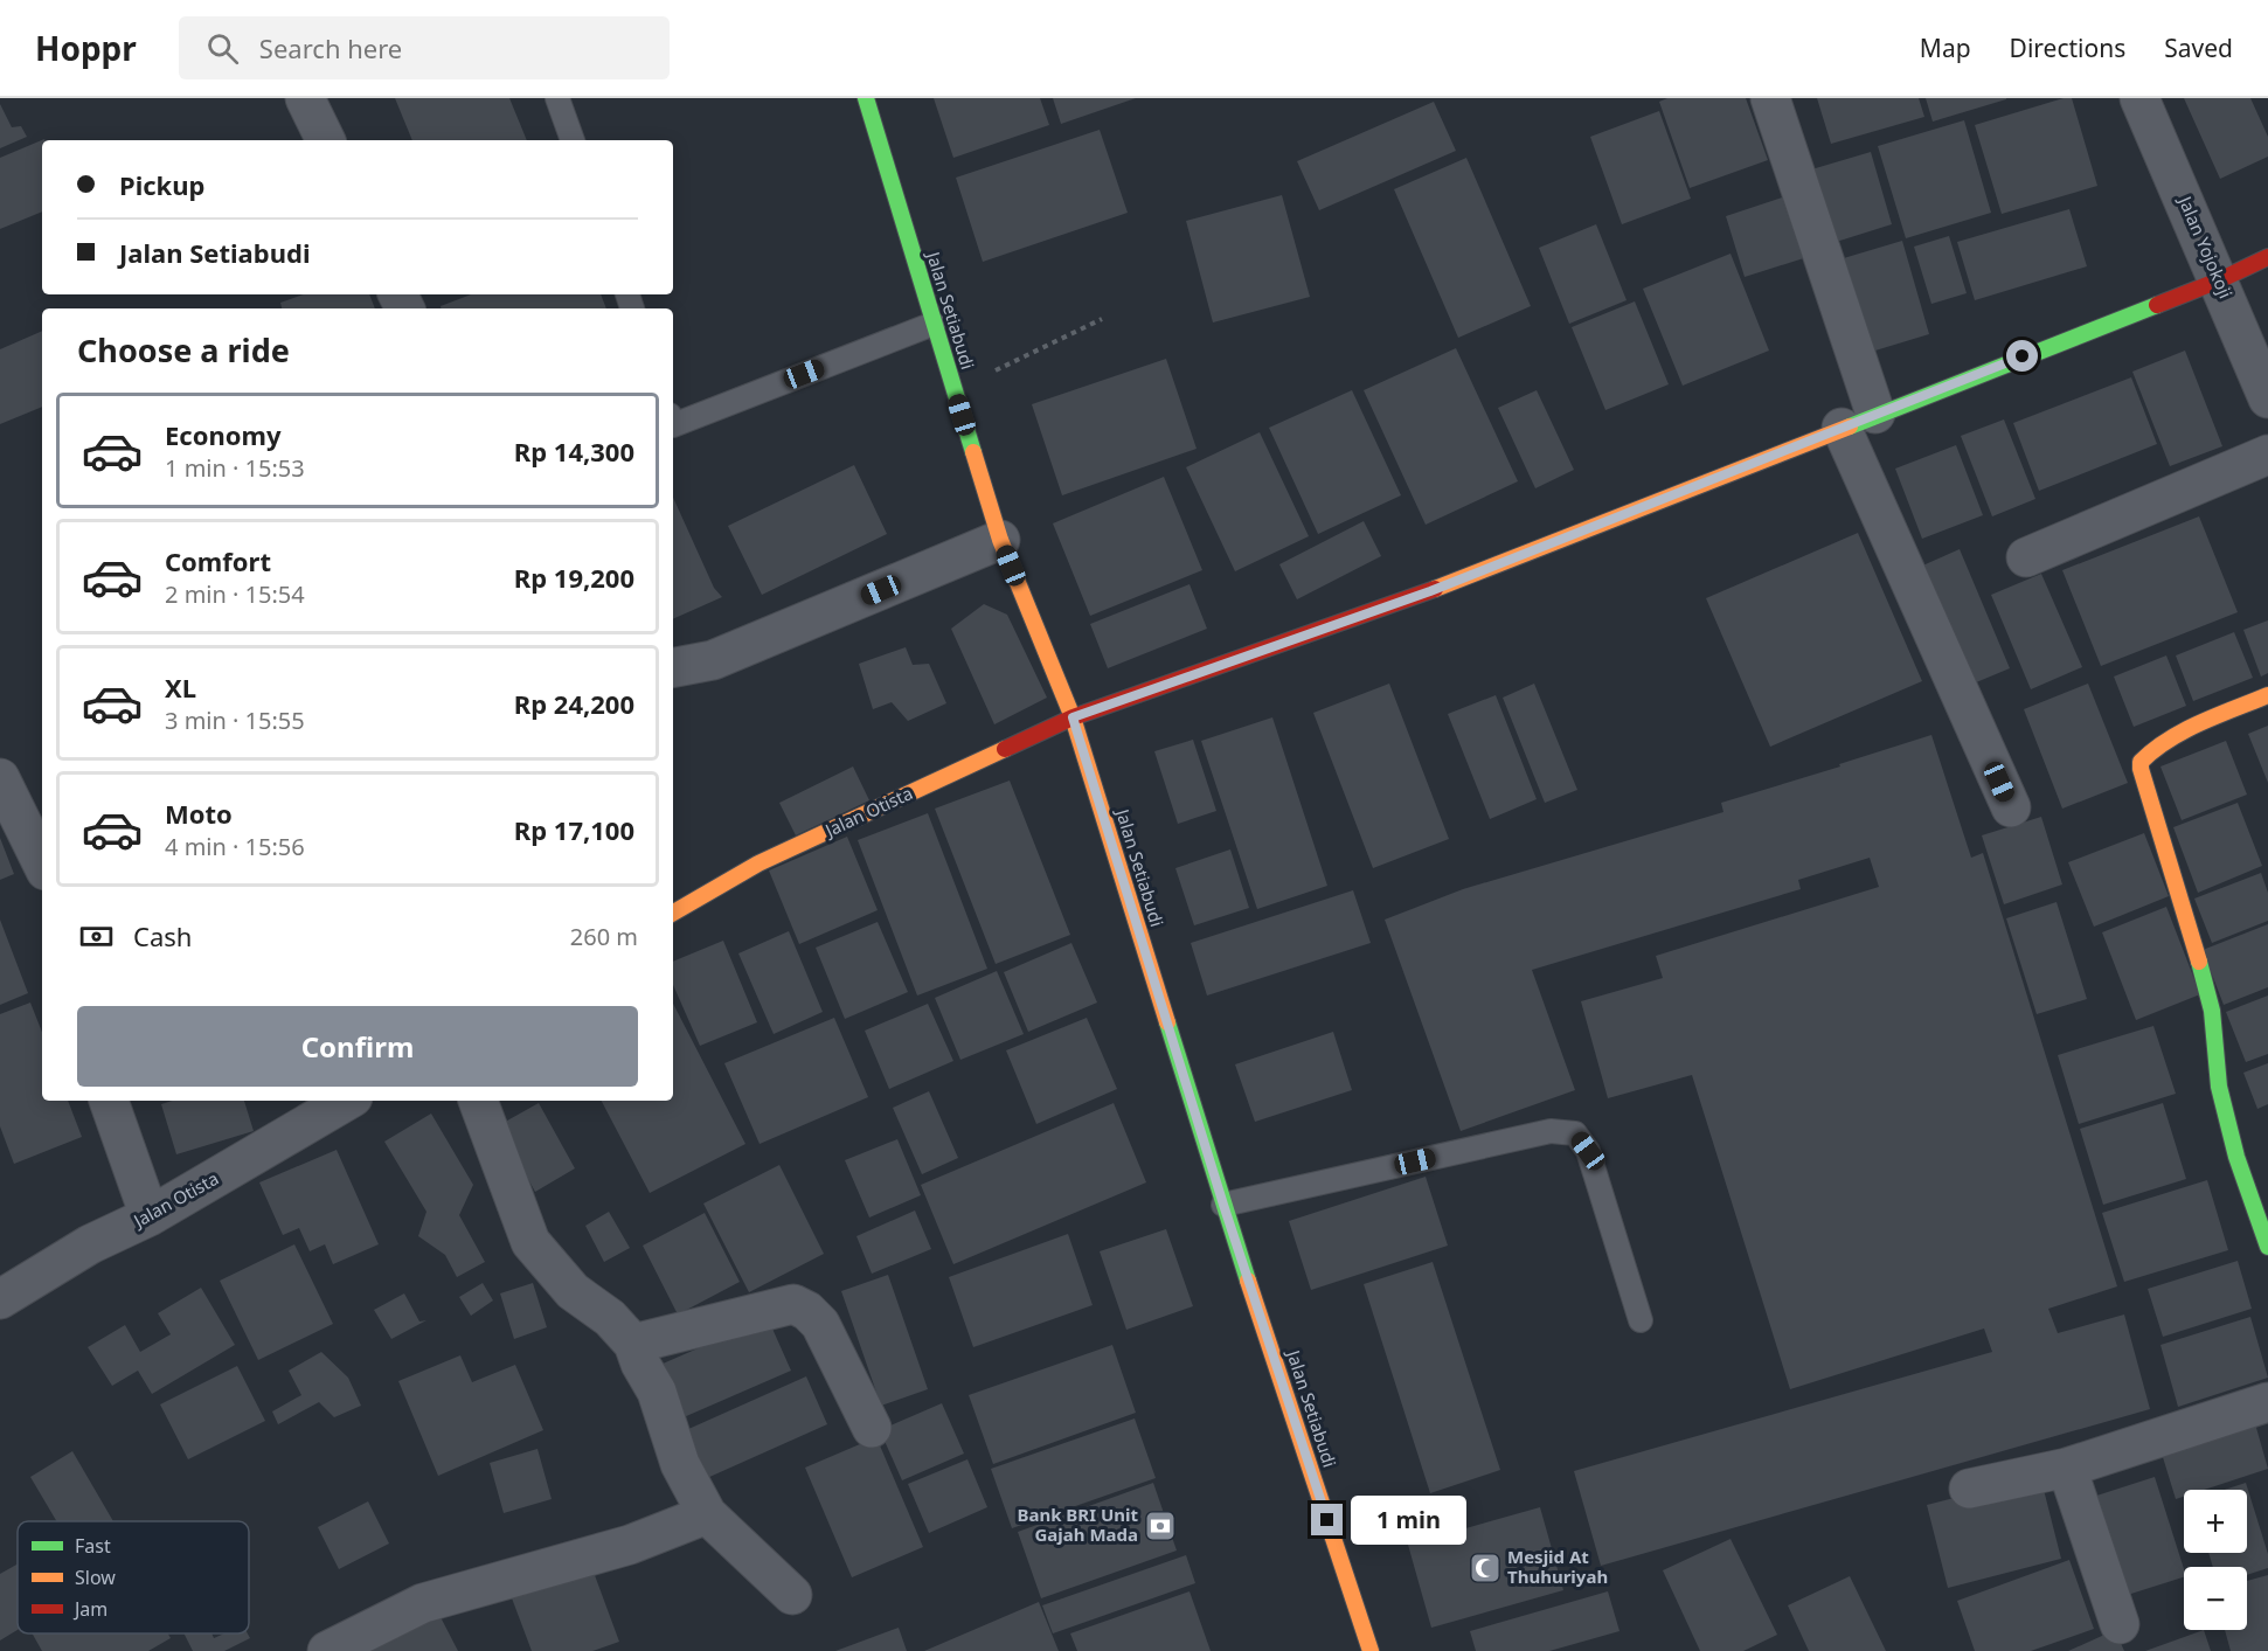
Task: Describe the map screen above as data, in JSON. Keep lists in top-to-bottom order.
{
  "streets": {
    "street": ["Jalan Yojokoji", "Jalan Setiabudi", "Jalan Otista"]
  },
  "crossings": [
    ["Jalan Yojokoji", "Jalan Otista"],
    ["Jalan Setiabudi", "Jalan Otista"]
  ],
  "places": {
    "bank": ["Bank BRI Unit Gajah Mada"],
    "mosque": ["Mesjid At Thuhuriyah"]
  },
  "legend": ["Fast", "Slow", "Jam"],
  "page": {
    "header": "Hoppr",
    "search": "Search here",
    "nav": ["Map", "Directions", "Saved"],
    "banner": ["Pickup", "Jalan Setiabudi"],
    "heading": "Choose a ride",
    "list": [
      {
        "name": "Economy",
        "note": "1 min · 15:53",
        "value": "Rp 14,300"
      },
      {
        "name": "Comfort",
        "note": "2 min · 15:54",
        "value": "Rp 19,200"
      },
      {
        "name": "XL",
        "note": "3 min · 15:55",
        "value": "Rp 24,200"
      },
      {
        "name": "Moto",
        "note": "4 min · 15:56",
        "value": "Rp 17,100"
      }
    ],
    "pay": ["Cash", "260 m"],
    "buttons": "Confirm",
    "map_buttons": ["+", "−"],
    "bubble": "1 min"
  }
}
